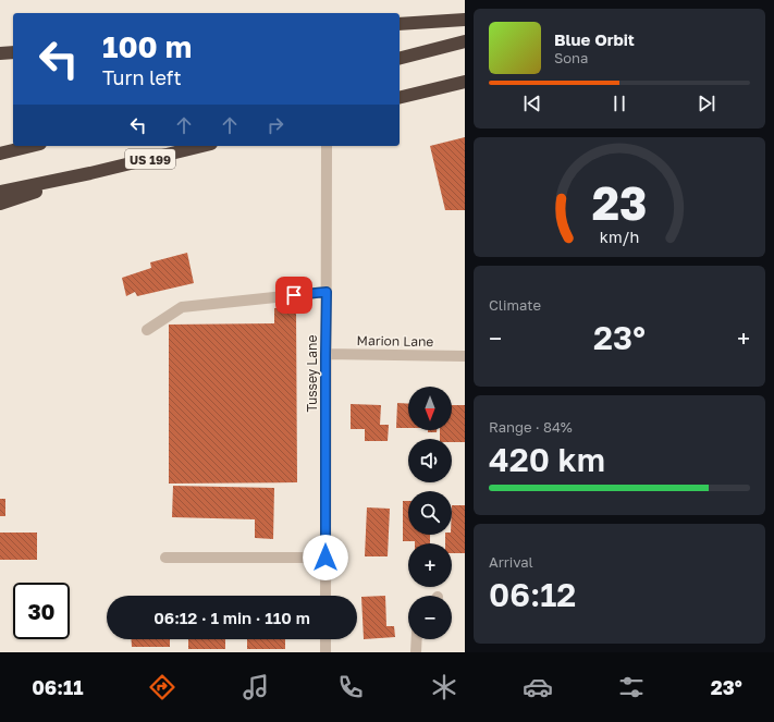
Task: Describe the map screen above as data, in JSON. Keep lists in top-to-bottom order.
{
  "streets": {
    "highway": ["US 199"],
    "street": ["Marion Lane", "Tussey Lane"]
  },
  "crossings": [
    ["Marion Lane", "Tussey Lane"]
  ],
  "north": "bottom",
  "page": {
    "turn": ["100 m", "Turn left"],
    "song": ["Blue Orbit", "Sona"],
    "tile": [
      "Climate",
      ["Range · 84%", "420 km"],
      ["Arrival", "06:12"]
    ],
    "heat": ["−", "23°", "+"],
    "map_buttons": ["+", "−"],
    "limit": "30",
    "trip": "06:12 · 1 min · 110 m",
    "tabs": ["06:11", "23°"],
    "gauge": ["23", "km/h"]
  }
}
